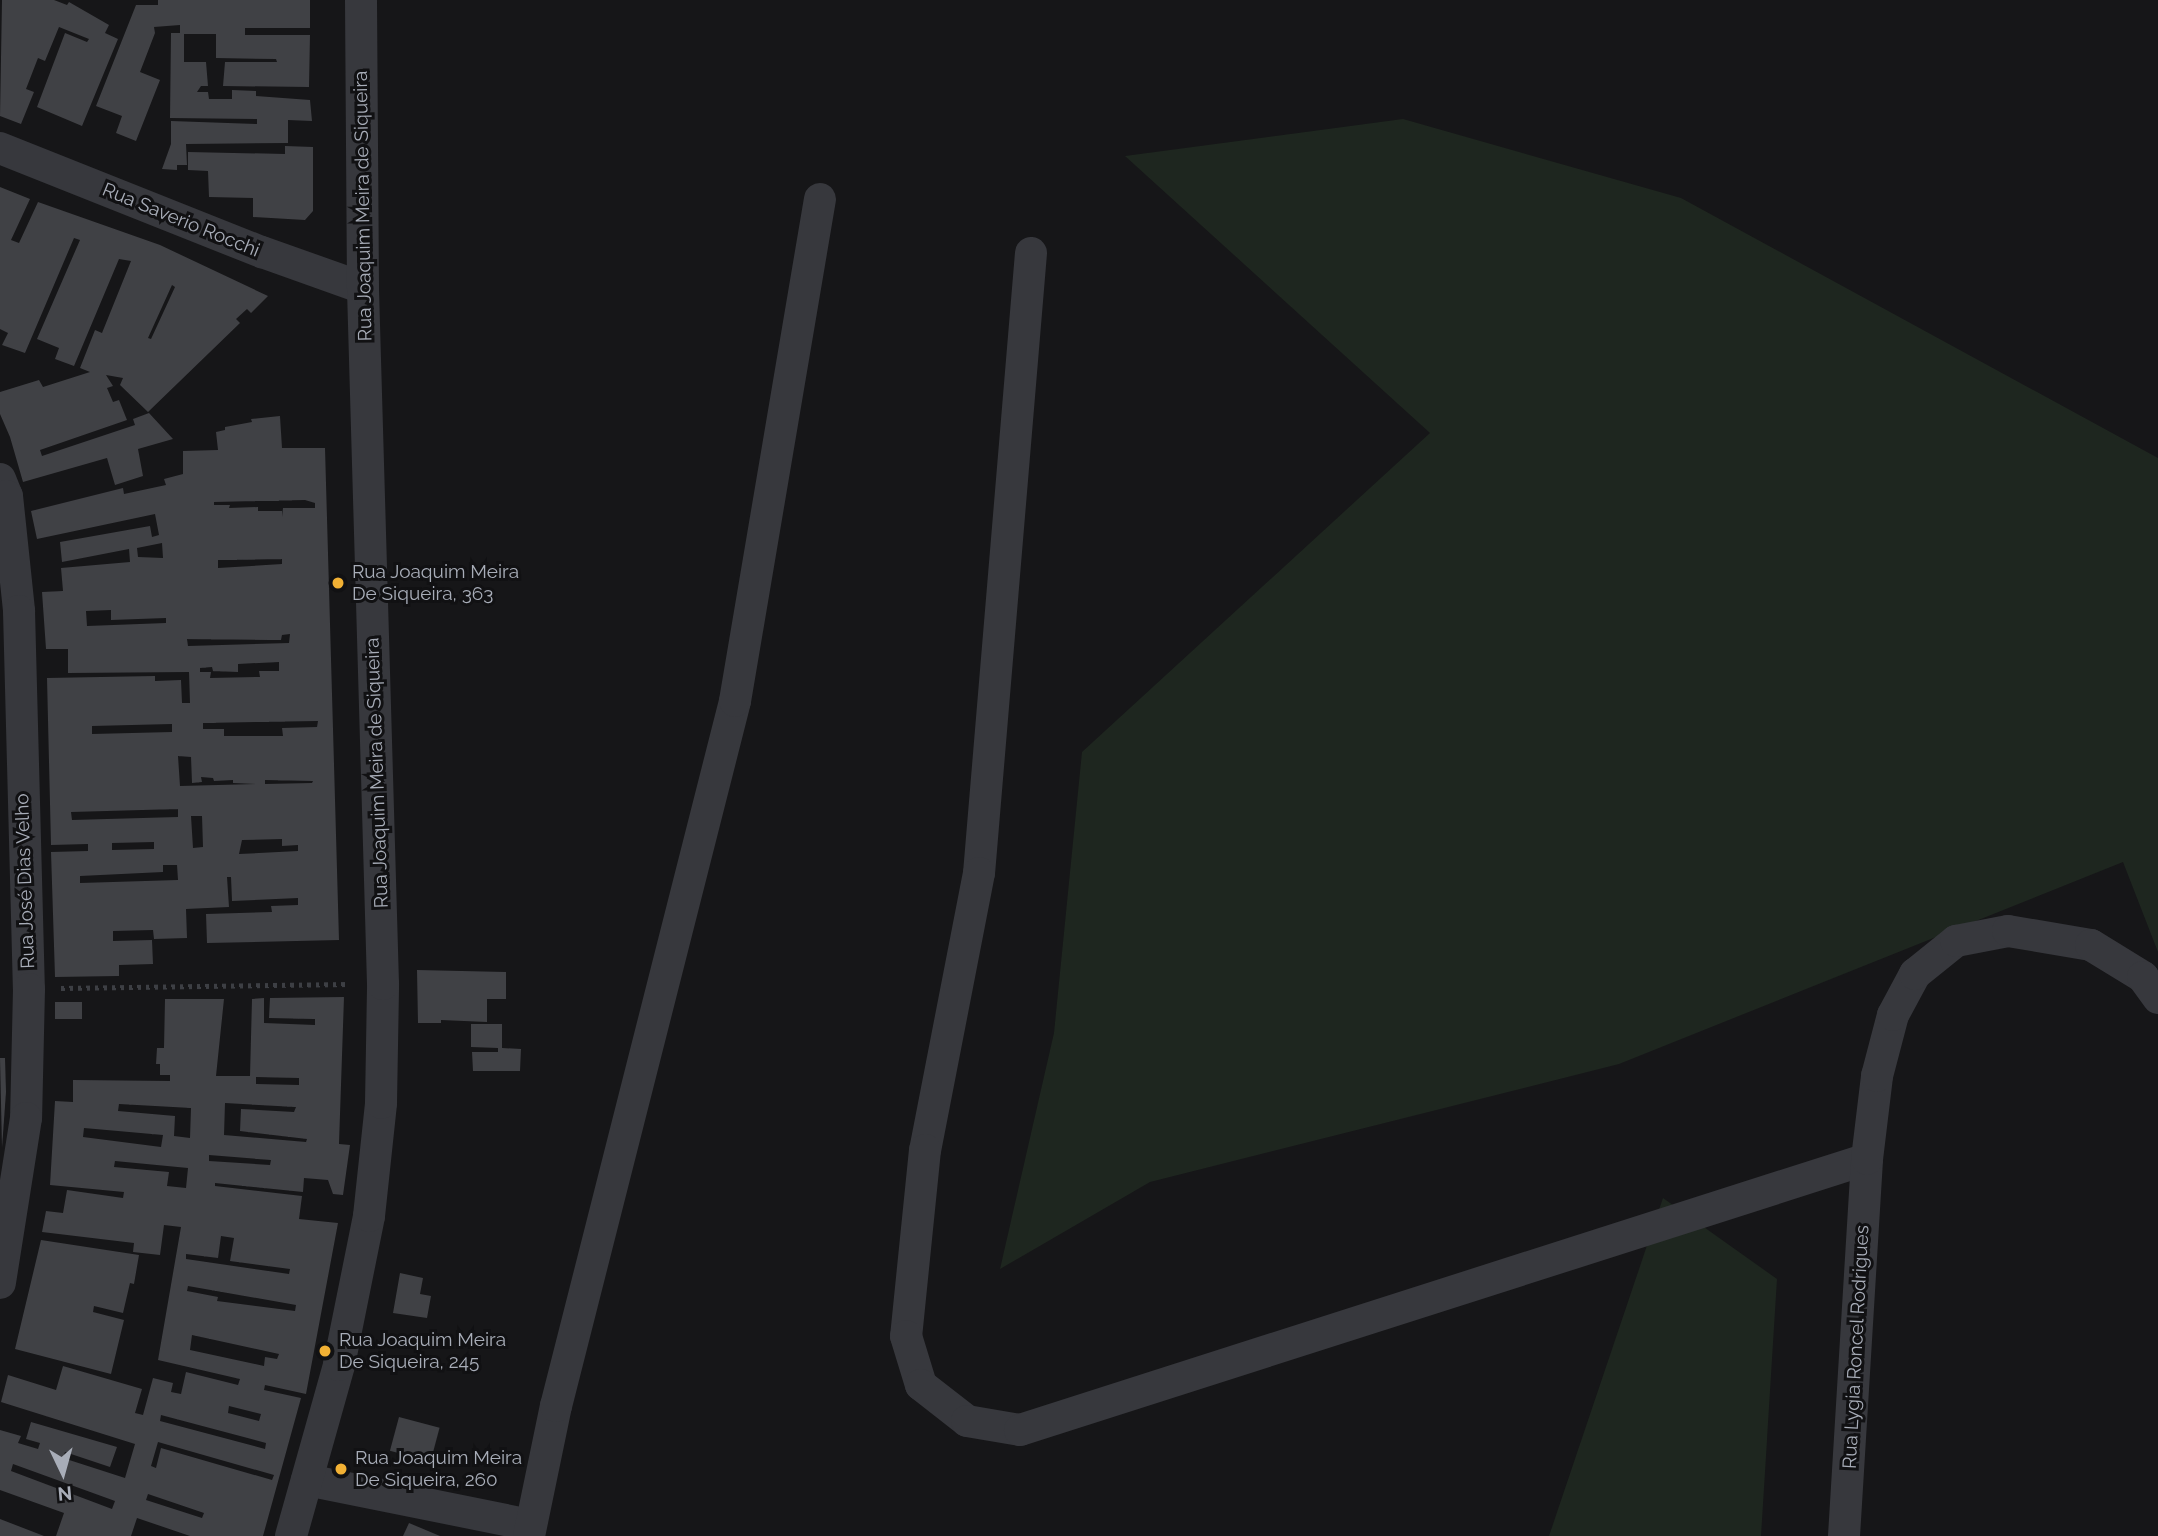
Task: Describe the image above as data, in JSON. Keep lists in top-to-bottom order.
{
  "streets": {
    "street": [
      "Rua Joaquim Meira de Siqueira",
      "Rua Saverio Rocchi",
      "Rua José Dias Velho",
      "Rua Lygia Roncel Rodrigues"
    ]
  },
  "crossings": [
    ["Rua Joaquim Meira de Siqueira", "Rua Saverio Rocchi"]
  ],
  "places": ["Rua Joaquim Meira De Siqueira, 363", "Rua Joaquim Meira De Siqueira, 245", "Rua Joaquim Meira De Siqueira, 260"],
  "north": "bottom"
}
